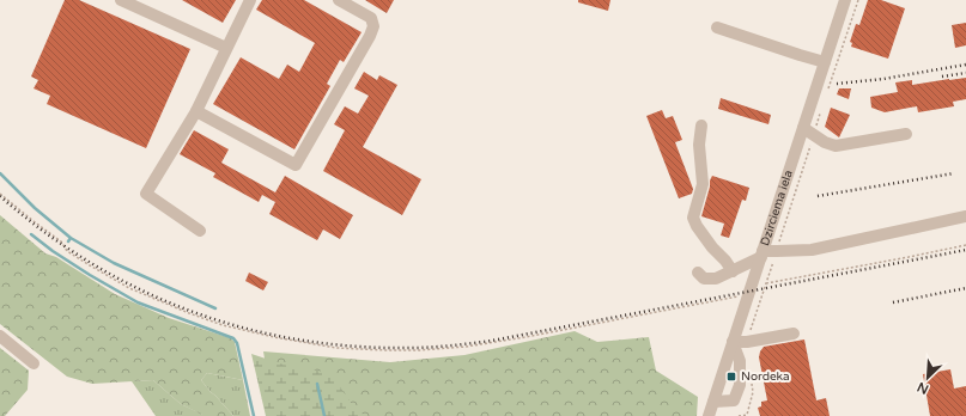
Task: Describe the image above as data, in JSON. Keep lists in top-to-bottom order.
{
  "streets": {
    "street": ["Dzirciema iela"]
  },
  "places": {
    "transit": ["Nordeka"]
  },
  "north": "bottom left"
}
